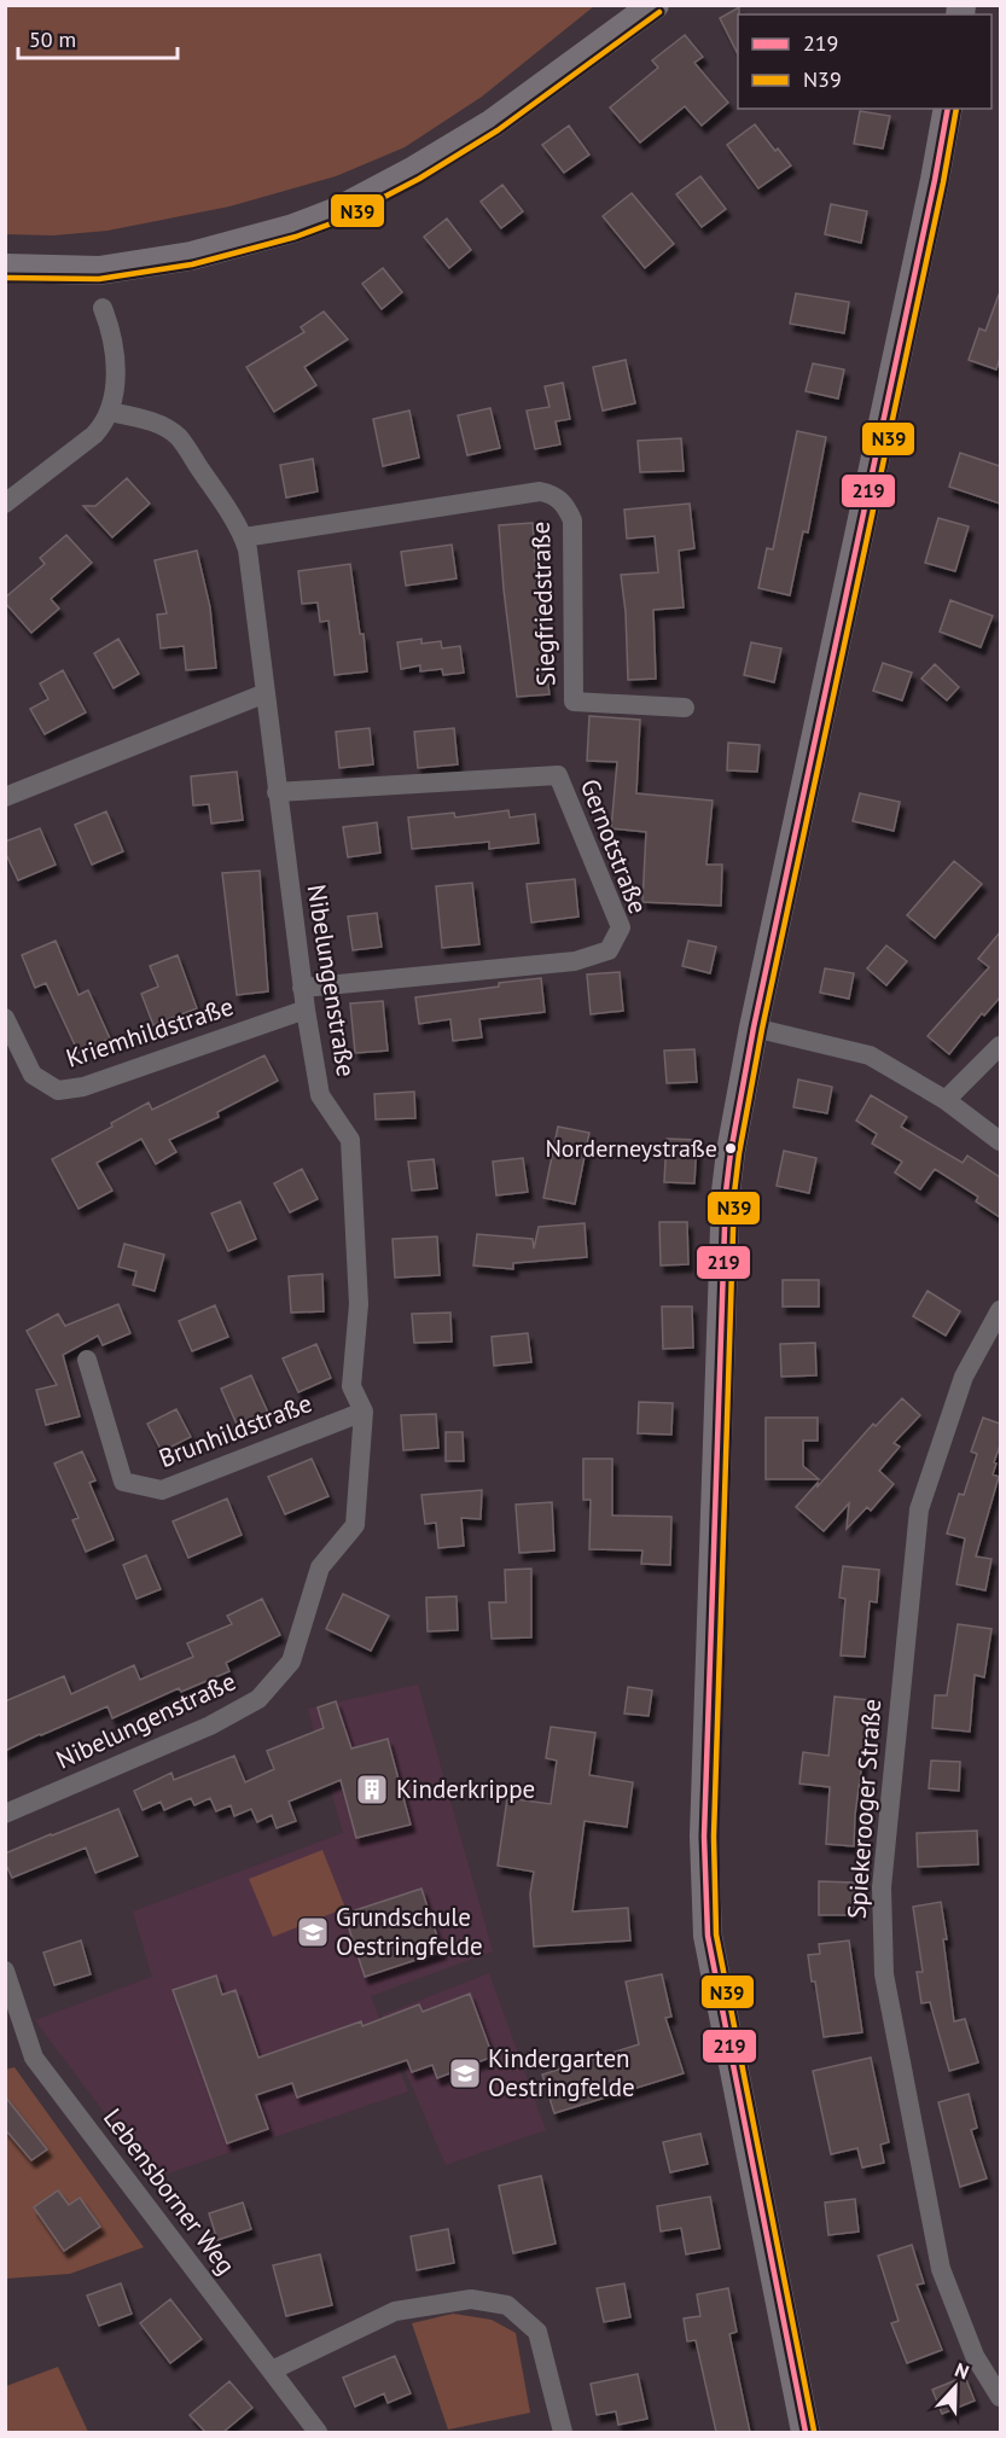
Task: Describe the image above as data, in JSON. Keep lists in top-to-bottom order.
{
  "streets": {
    "street": [
      "Siegfriedstraße",
      "Gernotstraße",
      "Nibelungenstraße",
      "Kriemhildstraße",
      "Brunhildstraße",
      "Spiekerooger Straße",
      "Lebensborner Weg"
    ]
  },
  "crossings": [
    ["Siegfriedstraße", "Nibelungenstraße"],
    ["Gernotstraße", "Nibelungenstraße"],
    ["Nibelungenstraße", "Kriemhildstraße"],
    ["Nibelungenstraße", "Brunhildstraße"]
  ],
  "places": {
    "other": ["Norderneystraße"],
    "building": ["Kinderkrippe"],
    "school or university": ["Grundschule Oestringfelde", "Kindergarten Oestringfelde"]
  },
  "lines": ["transit line N39", "transit line 219"],
  "legend": ["219", "N39"],
  "scale_bar": "50 m",
  "north": "top"
}
